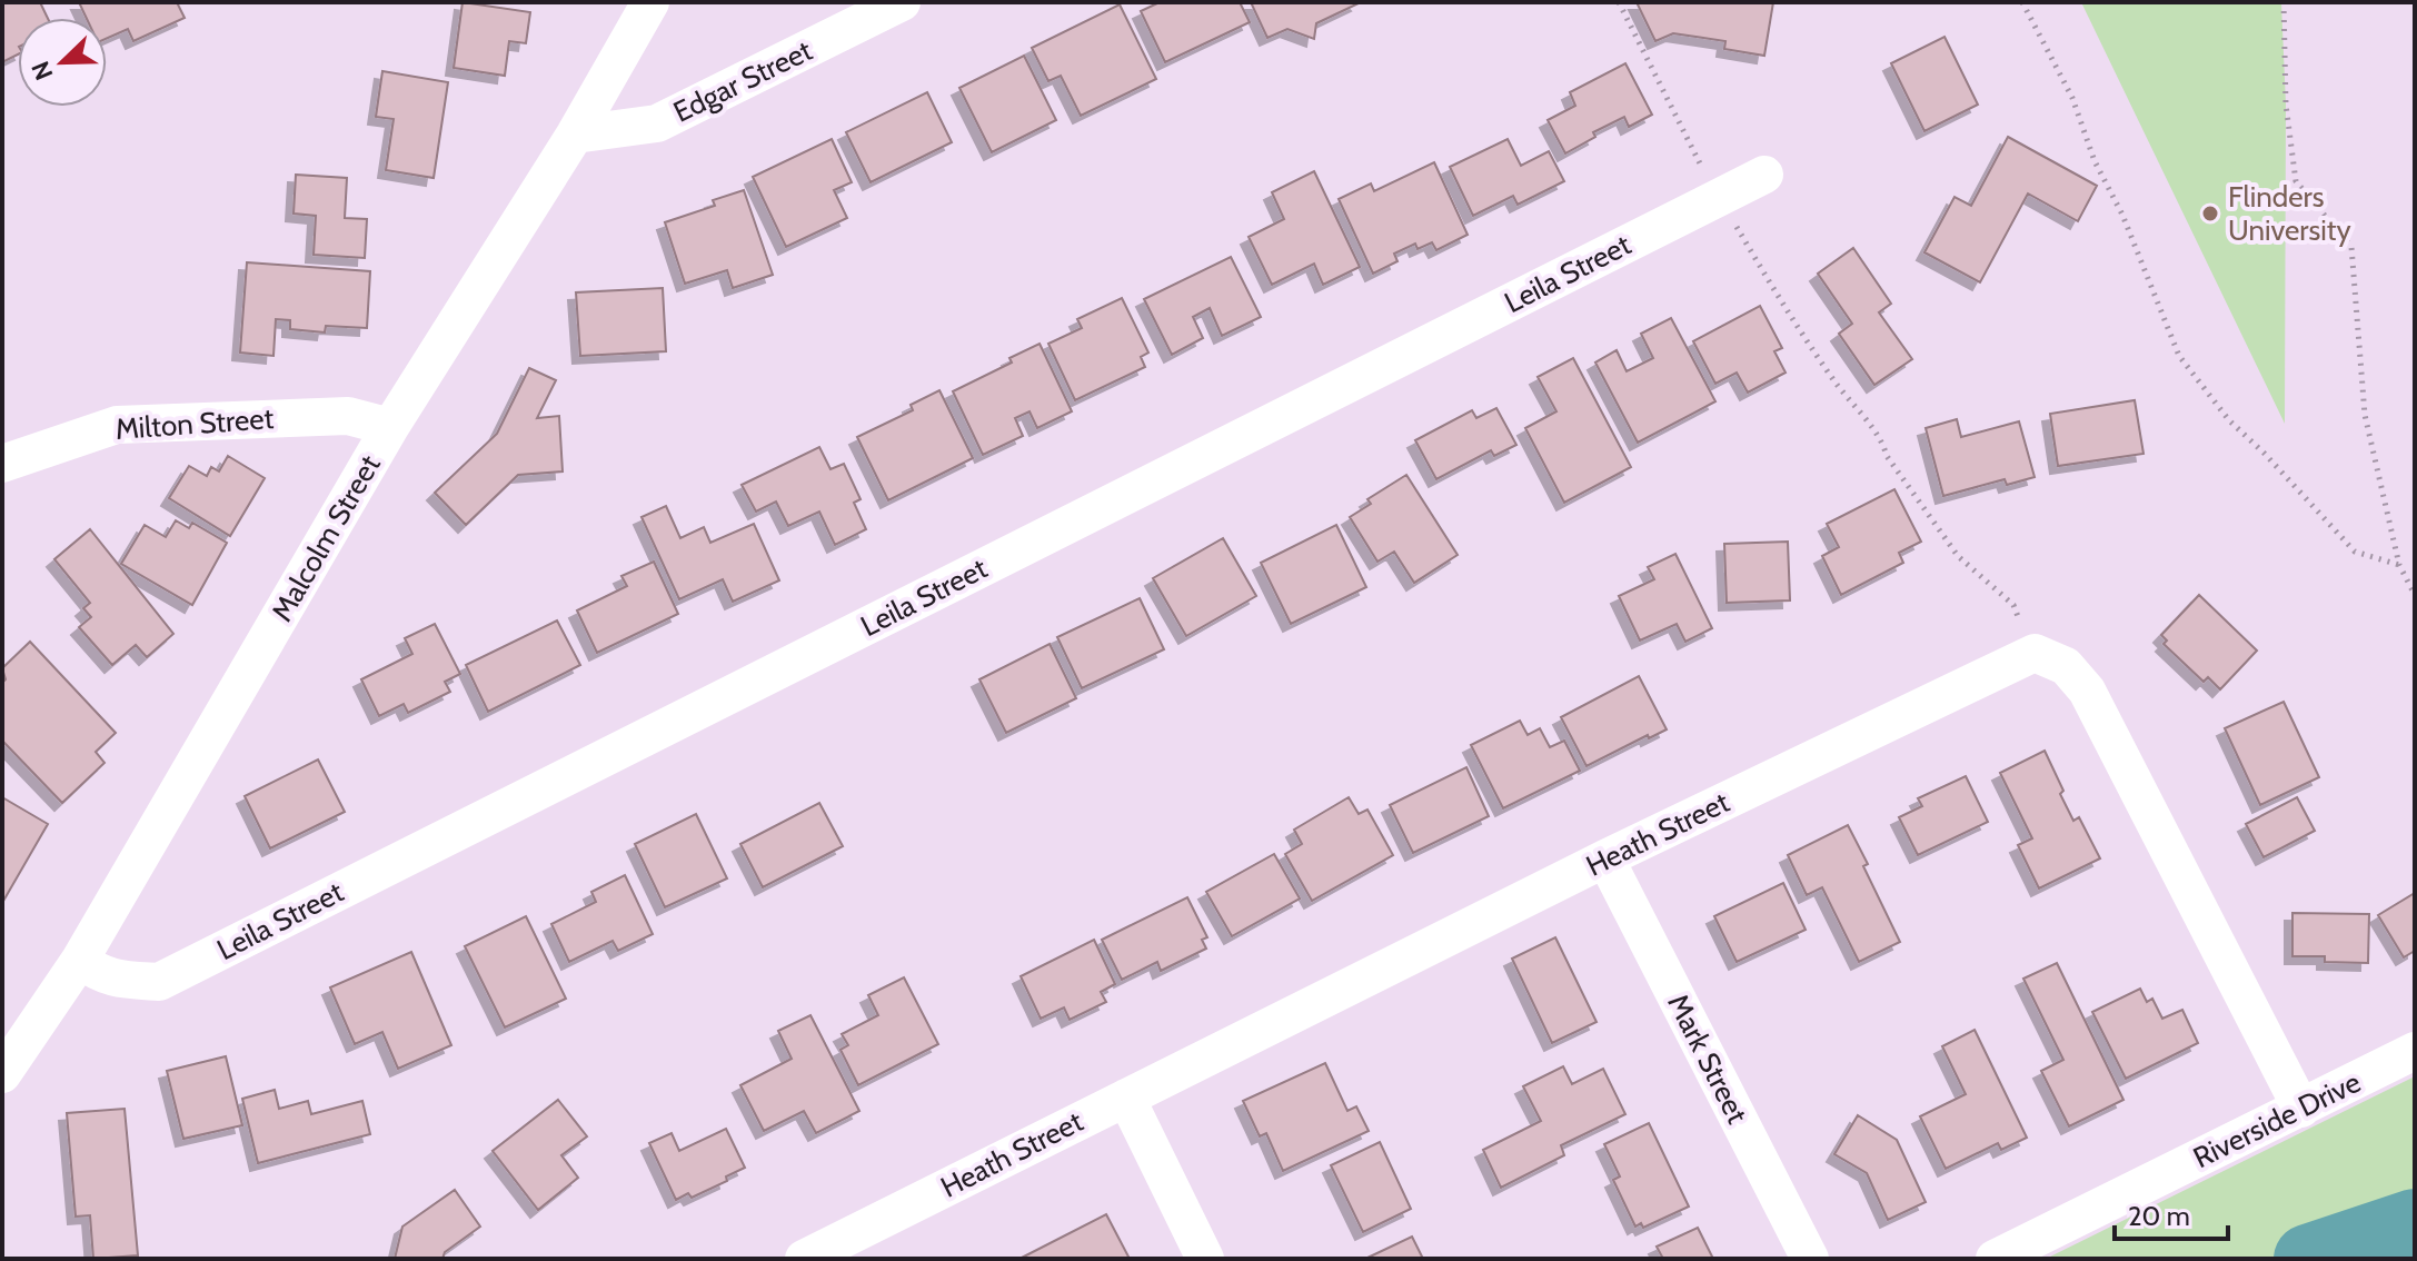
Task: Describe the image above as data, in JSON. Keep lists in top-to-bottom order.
{
  "streets": {
    "street": [
      "Edgar Street",
      "Leila Street",
      "Milton Street",
      "Malcolm Street",
      "Heath Street",
      "Mark Street",
      "Riverside Drive"
    ]
  },
  "crossings": [
    ["Edgar Street", "Malcolm Street"],
    ["Leila Street", "Malcolm Street"],
    ["Milton Street", "Malcolm Street"],
    ["Heath Street", "Mark Street"]
  ],
  "places": ["Flinders University"],
  "scale_bar": "20 m",
  "north": "bottom left"
}
